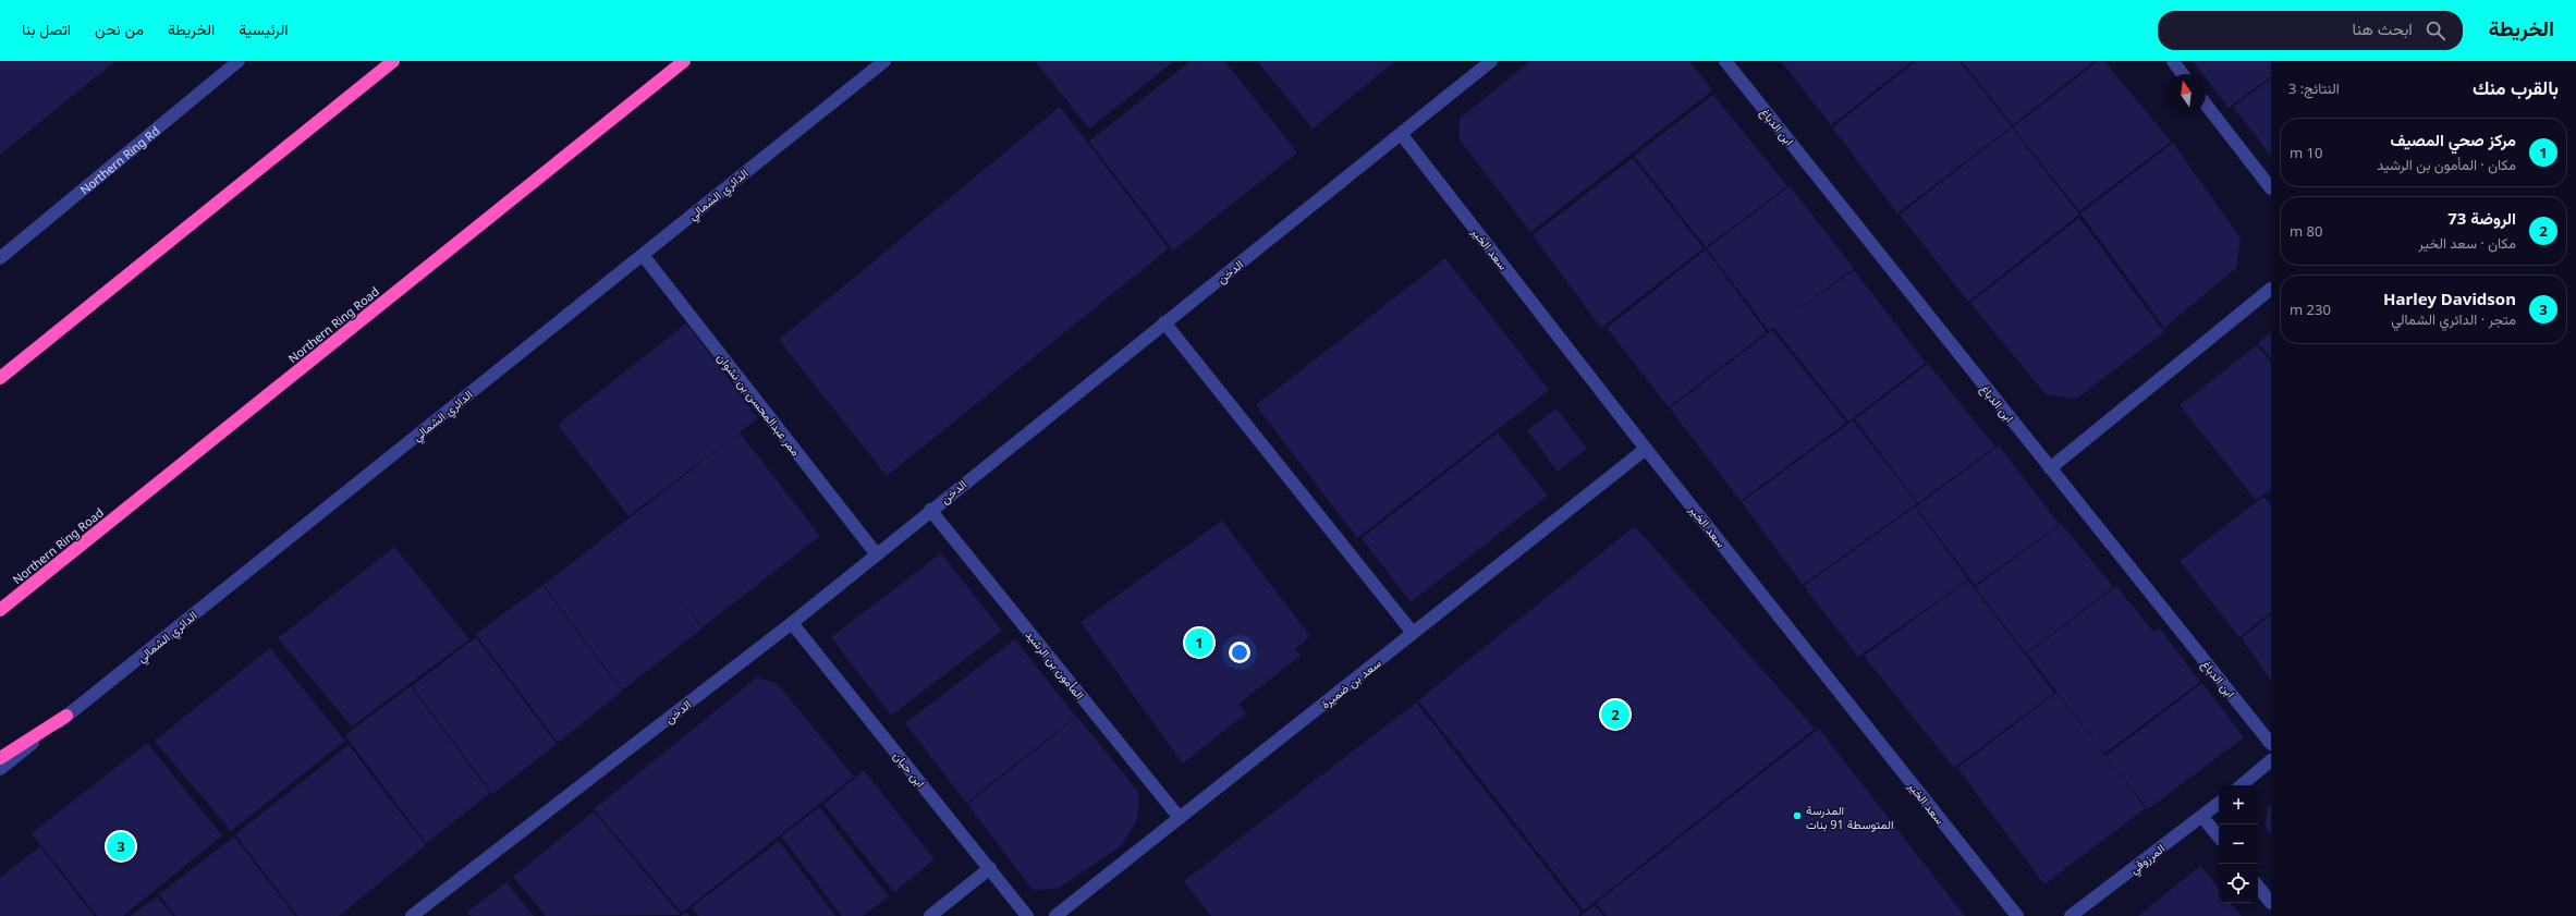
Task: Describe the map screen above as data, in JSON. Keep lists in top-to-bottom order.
{
  "streets": {
    "highway": ["Northern Ring Road"],
    "street": [
      "ابن الدباغ",
      "Northern Ring Rd",
      "الدائري الشمالي",
      "سعد الخير",
      "الدخن",
      "ممر عبدالمحسن بن نشوان",
      "المأمون بن الرشيد",
      "سعد بن ضميرة",
      "ابن حيان",
      "المرزوقي"
    ]
  },
  "crossings": [
    ["الدائري الشمالي", "ممر عبدالمحسن بن نشوان"],
    ["سعد الخير", "الدخن"],
    ["سعد الخير", "سعد بن ضميرة"],
    ["الدخن", "ممر عبدالمحسن بن نشوان"],
    ["الدخن", "المأمون بن الرشيد"],
    ["الدخن", "ابن حيان"],
    ["المأمون بن الرشيد", "سعد بن ضميرة"]
  ],
  "places": ["المدرسة المتوسطة 91 بنات"],
  "north": "top",
  "page": {
    "header": "الخريطة",
    "search": "ابحث هنا",
    "nav": [
      "الرئيسية",
      "الخريطة",
      "من نحن",
      "اتصل بنا"
    ],
    "heading": ["بالقرب منك", "النتائج: 3"],
    "list": [
      {
        "mark": "1",
        "name": "مركز صحي المصيف",
        "note": "مكان · المأمون بن الرشيد",
        "value": "10 m"
      },
      {
        "mark": "2",
        "name": "الروضة 73",
        "note": "مكان · سعد الخير",
        "value": "80 m"
      },
      {
        "mark": "3",
        "name": "Harley Davidson",
        "note": "متجر · الدائري الشمالي",
        "value": "230 m"
      }
    ],
    "pins": ["1", "2", "3"],
    "map_buttons": ["+", "−"]
  }
}
